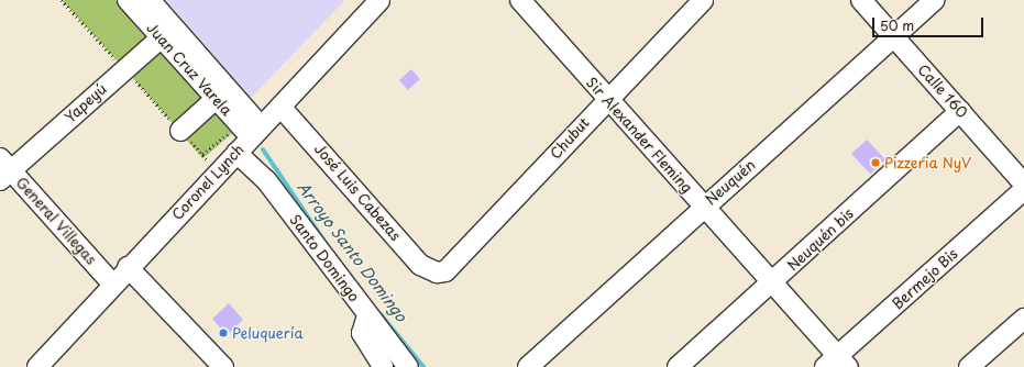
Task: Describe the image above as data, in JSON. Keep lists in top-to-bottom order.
{
  "streets": {
    "street": [
      "Juan Cruz Varela",
      "Calle 160",
      "Yapeyú",
      "Sir Alexander Fleming",
      "Chubut",
      "Coronel Lynch",
      "Neuquén",
      "José Luis Cabezas",
      "General Villegas",
      "Neuquén bis",
      "Santo Domingo",
      "Bermejo Bis"
    ]
  },
  "crossings": [
    ["Juan Cruz Varela", "Yapeyú"],
    ["Juan Cruz Varela", "Coronel Lynch"],
    ["Calle 160", "Neuquén"],
    ["Calle 160", "Neuquén bis"],
    ["Yapeyú", "General Villegas"],
    ["Sir Alexander Fleming", "Chubut"],
    ["Sir Alexander Fleming", "Neuquén"],
    ["Sir Alexander Fleming", "Neuquén bis"],
    ["Sir Alexander Fleming", "Bermejo Bis"],
    ["Chubut", "José Luis Cabezas"],
    ["Coronel Lynch", "José Luis Cabezas"],
    ["Coronel Lynch", "General Villegas"],
    ["Coronel Lynch", "Santo Domingo"]
  ],
  "water": ["Arroyo Santo Domingo"],
  "places": ["Pizzeria NyV", "Peluquería"],
  "scale_bar": "50 m"
}
